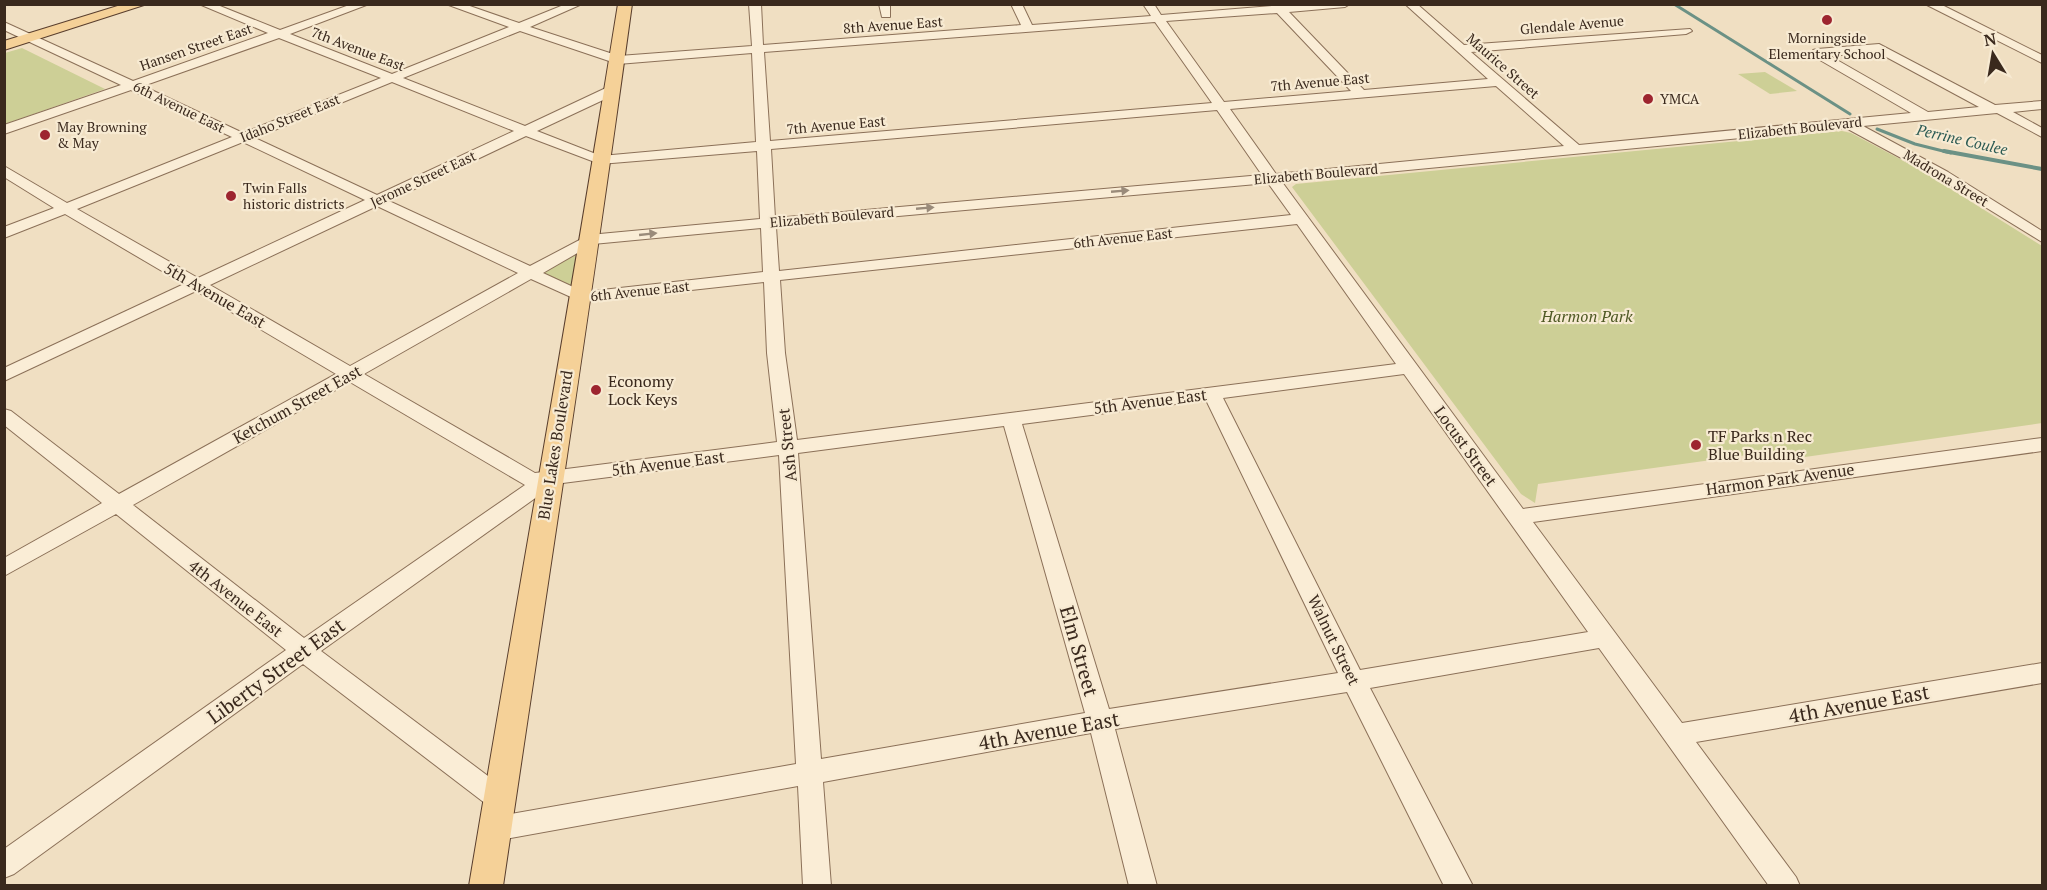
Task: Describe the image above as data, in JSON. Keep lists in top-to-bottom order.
{
  "streets": {
    "main road": ["Blue Lakes Boulevard"],
    "street": [
      "8th Avenue East",
      "Glendale Avenue",
      "Hansen Street East",
      "7th Avenue East",
      "Maurice Street",
      "6th Avenue East",
      "Idaho Street East",
      "Elizabeth Boulevard",
      "Madrona Street",
      "Jerome Street East",
      "5th Avenue East",
      "Ketchum Street East",
      "Ash Street",
      "Locust Street",
      "Harmon Park Avenue",
      "4th Avenue East",
      "Walnut Street",
      "Elm Street",
      "Liberty Street East"
    ]
  },
  "crossings": [
    ["8th Avenue East", "Idaho Street East"],
    ["8th Avenue East", "Blue Lakes Boulevard"],
    ["8th Avenue East", "Ash Street"],
    ["8th Avenue East", "Locust Street"],
    ["Glendale Avenue", "Maurice Street"],
    ["Hansen Street East", "7th Avenue East"],
    ["Hansen Street East", "6th Avenue East"],
    ["7th Avenue East", "Maurice Street"],
    ["7th Avenue East", "Idaho Street East"],
    ["7th Avenue East", "Jerome Street East"],
    ["7th Avenue East", "Blue Lakes Boulevard"],
    ["7th Avenue East", "Ash Street"],
    ["7th Avenue East", "Locust Street"],
    ["Maurice Street", "Elizabeth Boulevard"],
    ["6th Avenue East", "Idaho Street East"],
    ["6th Avenue East", "Jerome Street East"],
    ["6th Avenue East", "Ketchum Street East"],
    ["6th Avenue East", "Blue Lakes Boulevard"],
    ["6th Avenue East", "Ash Street"],
    ["6th Avenue East", "Locust Street"],
    ["Idaho Street East", "5th Avenue East"],
    ["Elizabeth Boulevard", "Madrona Street"],
    ["Elizabeth Boulevard", "Ketchum Street East"],
    ["Elizabeth Boulevard", "Blue Lakes Boulevard"],
    ["Elizabeth Boulevard", "Ash Street"],
    ["Elizabeth Boulevard", "Locust Street"],
    ["Jerome Street East", "5th Avenue East"],
    ["Jerome Street East", "Blue Lakes Boulevard"],
    ["5th Avenue East", "Ketchum Street East"],
    ["5th Avenue East", "Blue Lakes Boulevard"],
    ["5th Avenue East", "Ash Street"],
    ["5th Avenue East", "Locust Street"],
    ["5th Avenue East", "Walnut Street"],
    ["5th Avenue East", "Elm Street"],
    ["5th Avenue East", "Liberty Street East"],
    ["Ketchum Street East", "Blue Lakes Boulevard"],
    ["Ketchum Street East", "4th Avenue East"],
    ["Blue Lakes Boulevard", "4th Avenue East"],
    ["Blue Lakes Boulevard", "Liberty Street East"],
    ["Ash Street", "4th Avenue East"],
    ["Locust Street", "Harmon Park Avenue"],
    ["Locust Street", "4th Avenue East"],
    ["4th Avenue East", "Walnut Street"],
    ["4th Avenue East", "Elm Street"],
    ["4th Avenue East", "Liberty Street East"]
  ],
  "one_way": ["Elizabeth Boulevard"],
  "water": ["Perrine Coulee"],
  "parks": ["Harmon Park"],
  "places": [
    "Morningside Elementary School",
    "YMCA",
    "May Browning & May",
    "Twin Falls historic districts",
    "Economy Lock Keys",
    "TF Parks n Rec Blue Building"
  ],
  "north": "top"
}
